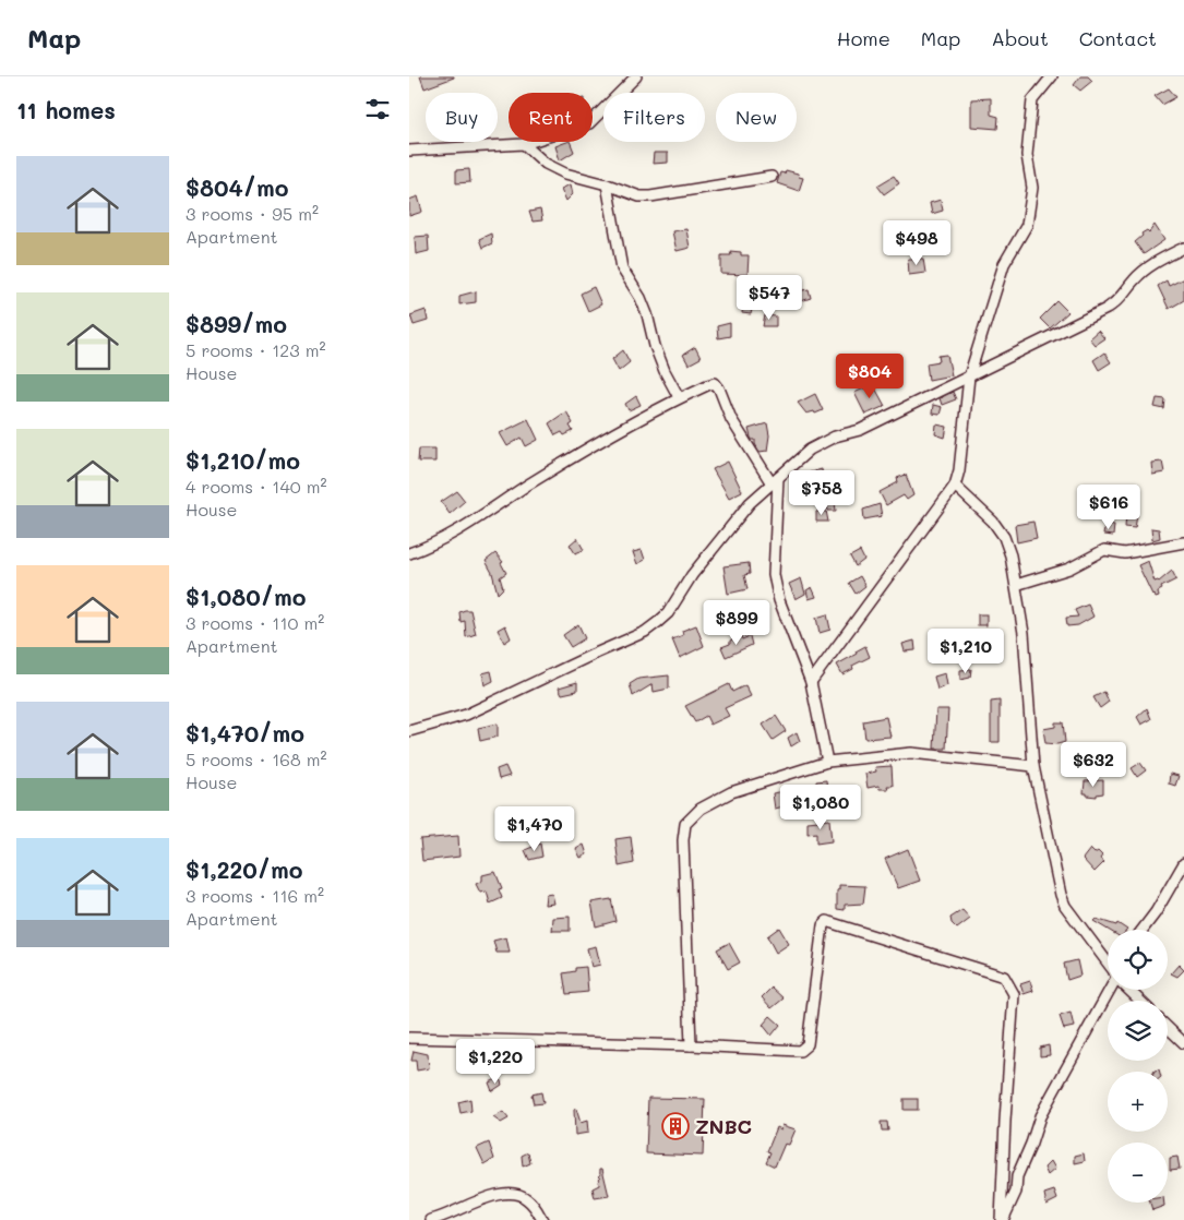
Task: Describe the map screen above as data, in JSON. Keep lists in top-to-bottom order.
{
  "places": {
    "building": ["ZNBC"]
  },
  "page": {
    "header": "Map",
    "nav": [
      "Home",
      "Map",
      "About",
      "Contact"
    ],
    "heading": "11 homes",
    "chip": [
      "Buy",
      "Rent",
      "Filters",
      "New"
    ],
    "list": [
      {
        "name": "$804/mo",
        "note": "3 rooms · 95 m² · Apartment"
      },
      {
        "name": "$899/mo",
        "note": "5 rooms · 123 m² · House"
      },
      {
        "name": "$1,210/mo",
        "note": "4 rooms · 140 m² · House"
      },
      {
        "name": "$1,080/mo",
        "note": "3 rooms · 110 m² · Apartment"
      },
      {
        "name": "$1,470/mo",
        "note": "5 rooms · 168 m² · House"
      },
      {
        "name": "$1,220/mo",
        "note": "3 rooms · 116 m² · Apartment"
      }
    ],
    "price": [
      "$498",
      "$547",
      "$804",
      "$758",
      "$616",
      "$899",
      "$1,210",
      "$632",
      "$1,080",
      "$1,470",
      "$1,220"
    ],
    "map_buttons": ["+", "−"]
  }
}
